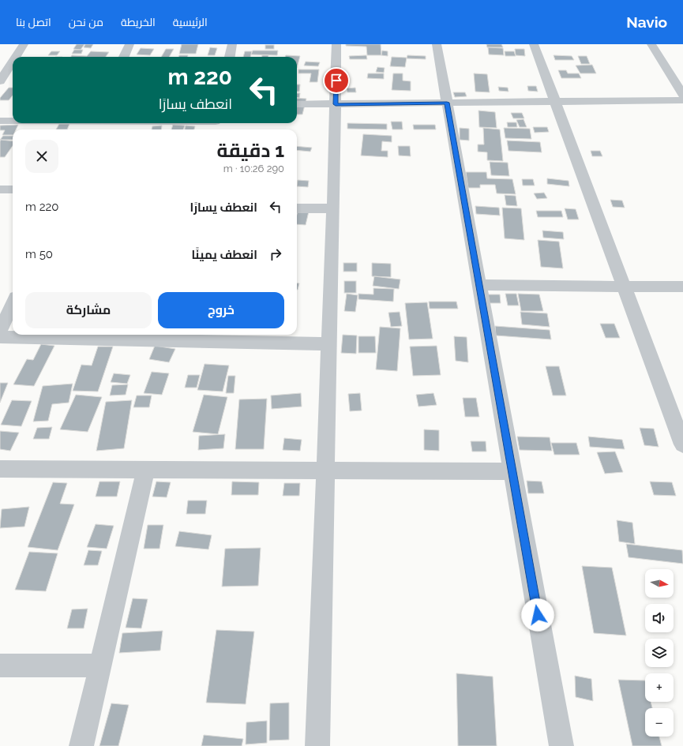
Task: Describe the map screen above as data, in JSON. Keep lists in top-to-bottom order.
{
  "north": "right",
  "page": {
    "header": "Navio",
    "nav": [
      "الرئيسية",
      "الخريطة",
      "من نحن",
      "اتصل بنا"
    ],
    "turn": ["220 m", "انعطف يسارًا"],
    "heading": ["1 دقيقة", "290 m · 10:26"],
    "list": [
      {
        "name": "انعطف يسارًا",
        "value": "220 m"
      },
      {
        "name": "انعطف يمينًا",
        "value": "50 m"
      }
    ],
    "buttons": ["خروج", "مشاركة"],
    "map_buttons": ["+", "−"]
  }
}
